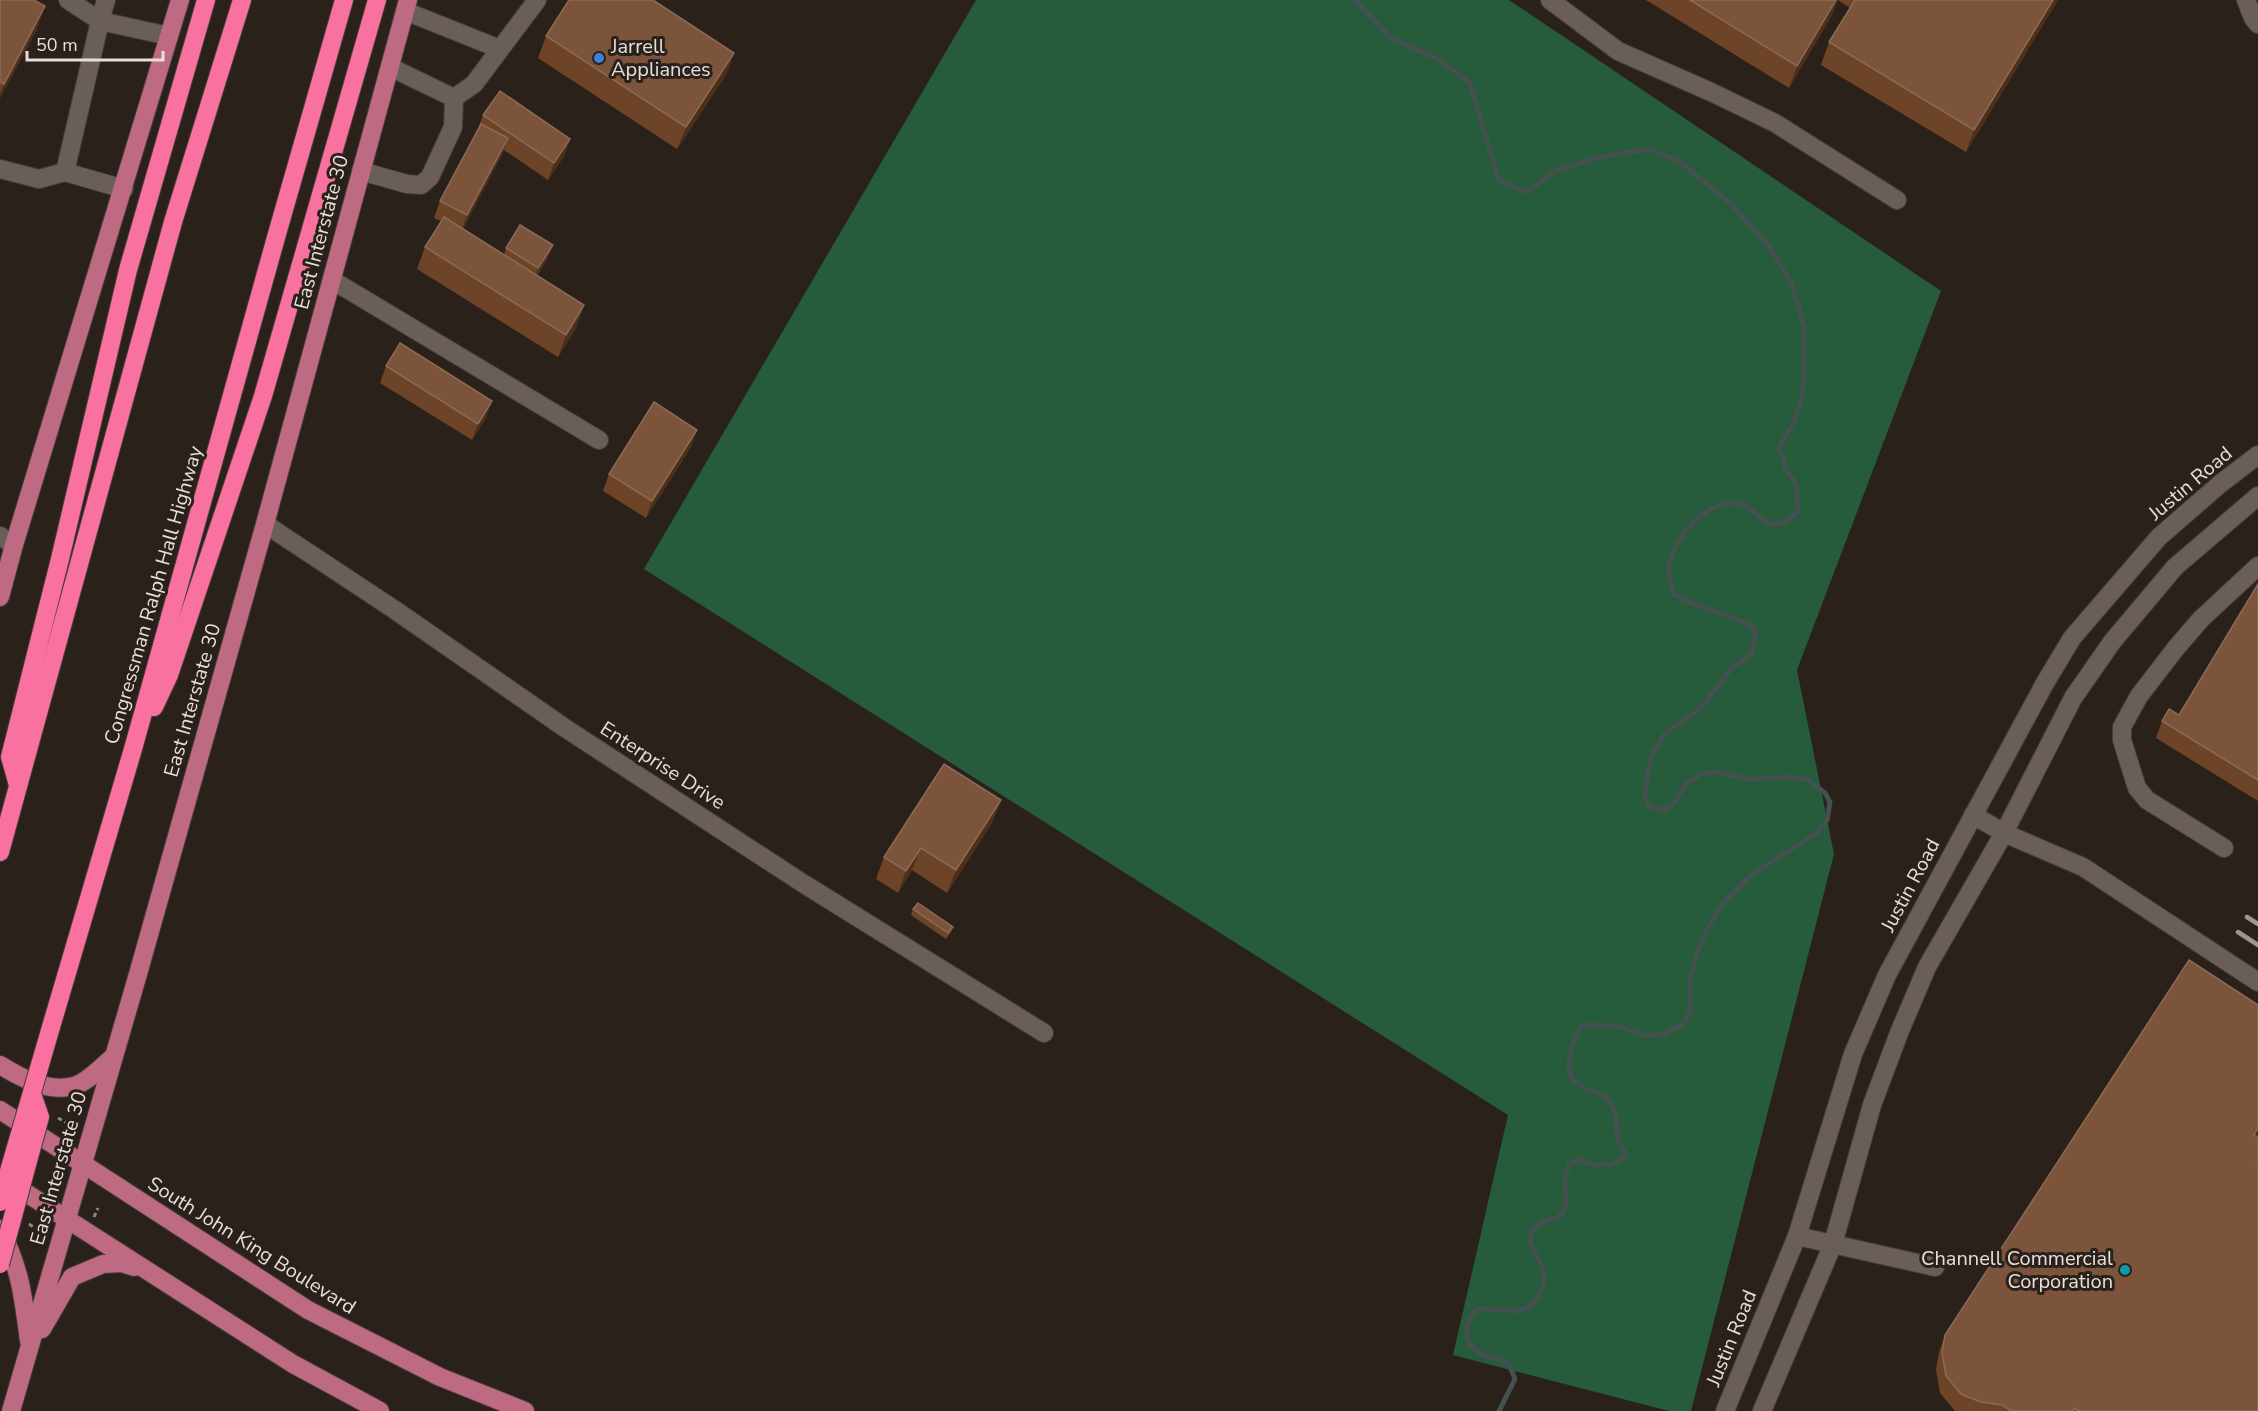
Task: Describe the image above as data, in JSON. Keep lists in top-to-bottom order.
{
  "streets": {
    "highway": ["Congressman Ralph Hall Highway"],
    "main road": ["East Interstate 30", "South John King Boulevard"],
    "street": ["Justin Road", "Enterprise Drive"]
  },
  "crossings": [
    ["East Interstate 30", "Enterprise Drive"],
    ["East Interstate 30", "South John King Boulevard"]
  ],
  "places": ["Jarrell Appliances", "Channell Commercial Corporation"],
  "scale_bar": "50 m"
}
